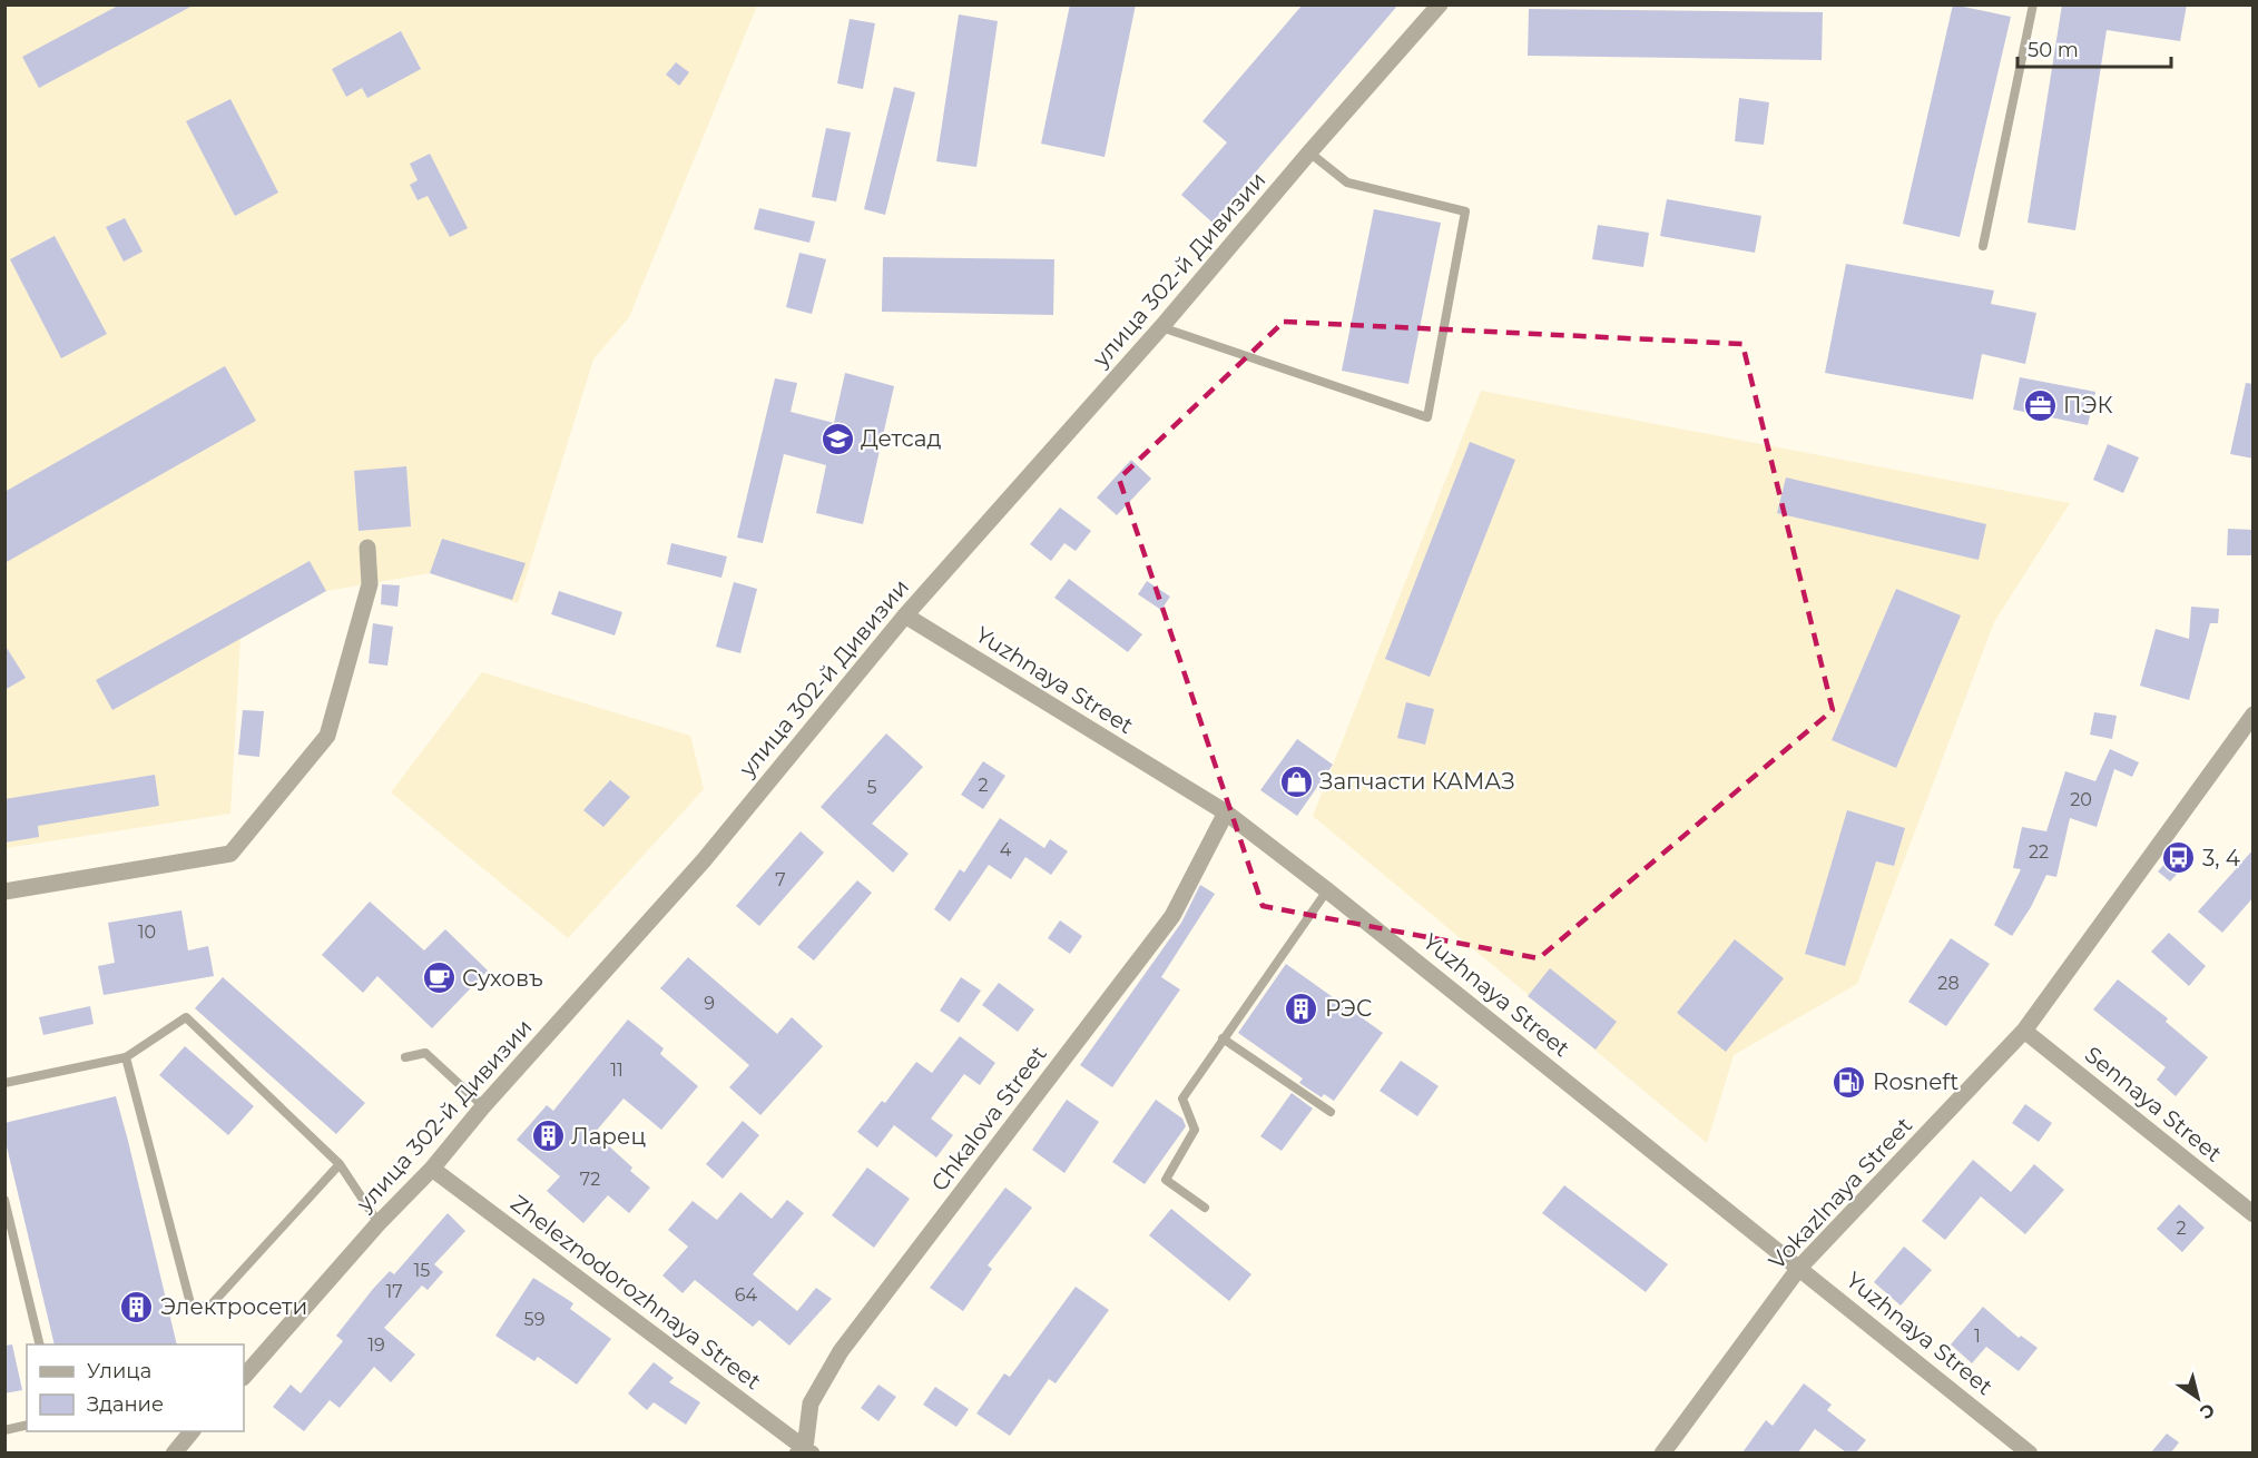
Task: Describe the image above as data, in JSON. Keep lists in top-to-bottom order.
{
  "streets": {
    "street": [
      "улица 302-й Дивизии",
      "Yuzhnaya Street",
      "Sennaya Street",
      "Chkalova Street",
      "Vokazlnaya Street",
      "Zheleznodorozhnaya Street"
    ]
  },
  "crossings": [
    ["улица 302-й Дивизии", "Yuzhnaya Street"],
    ["улица 302-й Дивизии", "Zheleznodorozhnaya Street"],
    ["Yuzhnaya Street", "Chkalova Street"],
    ["Yuzhnaya Street", "Vokazlnaya Street"],
    ["Sennaya Street", "Vokazlnaya Street"],
    ["Chkalova Street", "Zheleznodorozhnaya Street"]
  ],
  "places": {
    "office": ["ПЭК"],
    "school or university": ["Детсад"],
    "shop": ["Запчасти КАМАЗ"],
    "bus stop": ["3, 4"],
    "cafe": ["Суховъ"],
    "building": ["РЭС", "Ларец", "Электросети"],
    "fuel station": ["Rosneft"]
  },
  "house_numbers": [
    "2",
    "5",
    "20",
    "4",
    "22",
    "7",
    "10",
    "28",
    "9",
    "11",
    "72",
    "2",
    "15",
    "17",
    "64",
    "59",
    "1",
    "19"
  ],
  "legend": ["Улица", "Здание"],
  "scale_bar": "50 m",
  "north": "bottom right"
}
